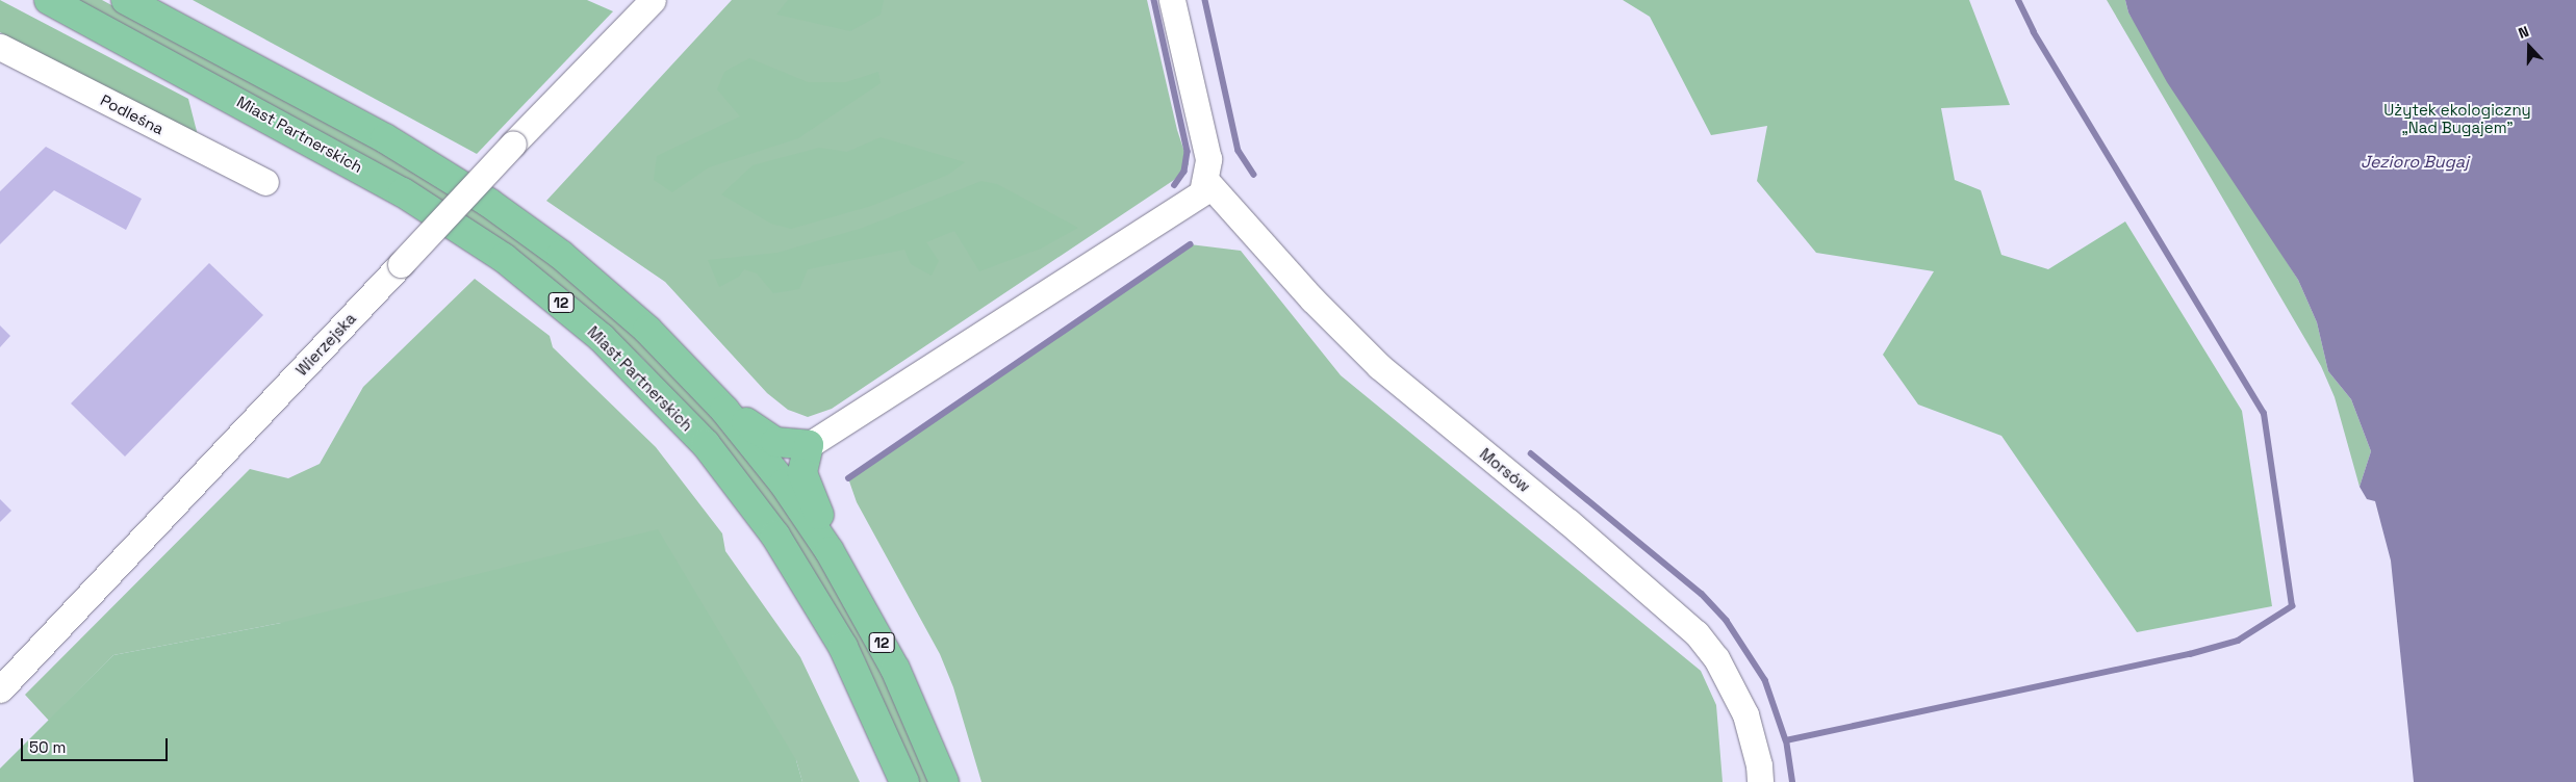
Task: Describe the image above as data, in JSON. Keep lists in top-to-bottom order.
{
  "streets": {
    "main road": ["Miast Partnerskich", "12"],
    "street": ["Podleśna", "Wierzejska", "Morsów"]
  },
  "water": ["Jezioro Bugaj"],
  "parks": ["Użytek ekologiczny „Nad Bugajem”"],
  "scale_bar": "50 m",
  "north": "top"
}
